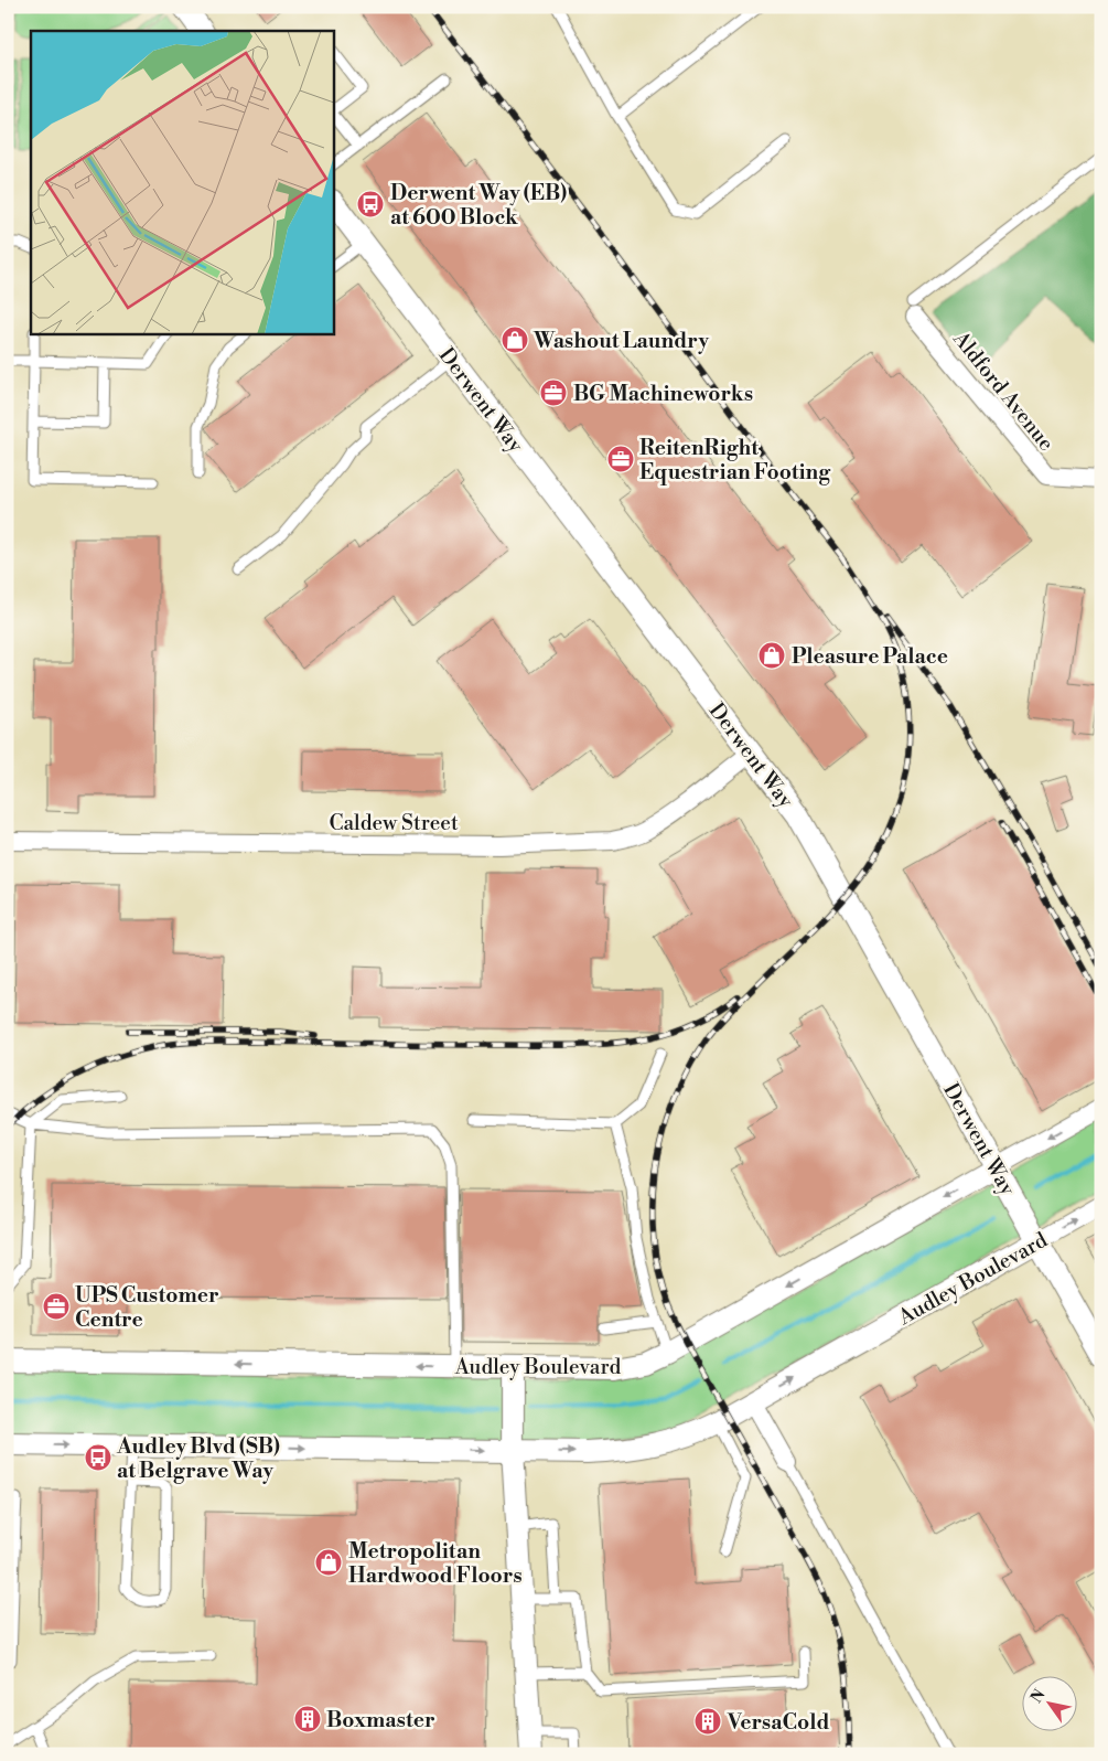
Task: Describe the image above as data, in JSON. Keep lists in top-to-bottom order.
{
  "streets": {
    "street": [
      "Aldford Avenue",
      "Derwent Way",
      "Caldew Street",
      "Audley Boulevard"
    ]
  },
  "crossings": [
    ["Derwent Way", "Caldew Street"],
    ["Derwent Way", "Audley Boulevard"]
  ],
  "places": {
    "bus stop": ["Derwent Way (EB) at 600 Block", "Audley Blvd (SB) at Belgrave Way"],
    "shop": ["Washout Laundry", "Pleasure Palace", "Metropolitan Hardwood Floors"],
    "office": ["BG Machineworks", "ReitenRight Equestrian Footing", "UPS Customer Centre"],
    "building": ["Boxmaster", "VersaCold"]
  },
  "north": "top left"
}
